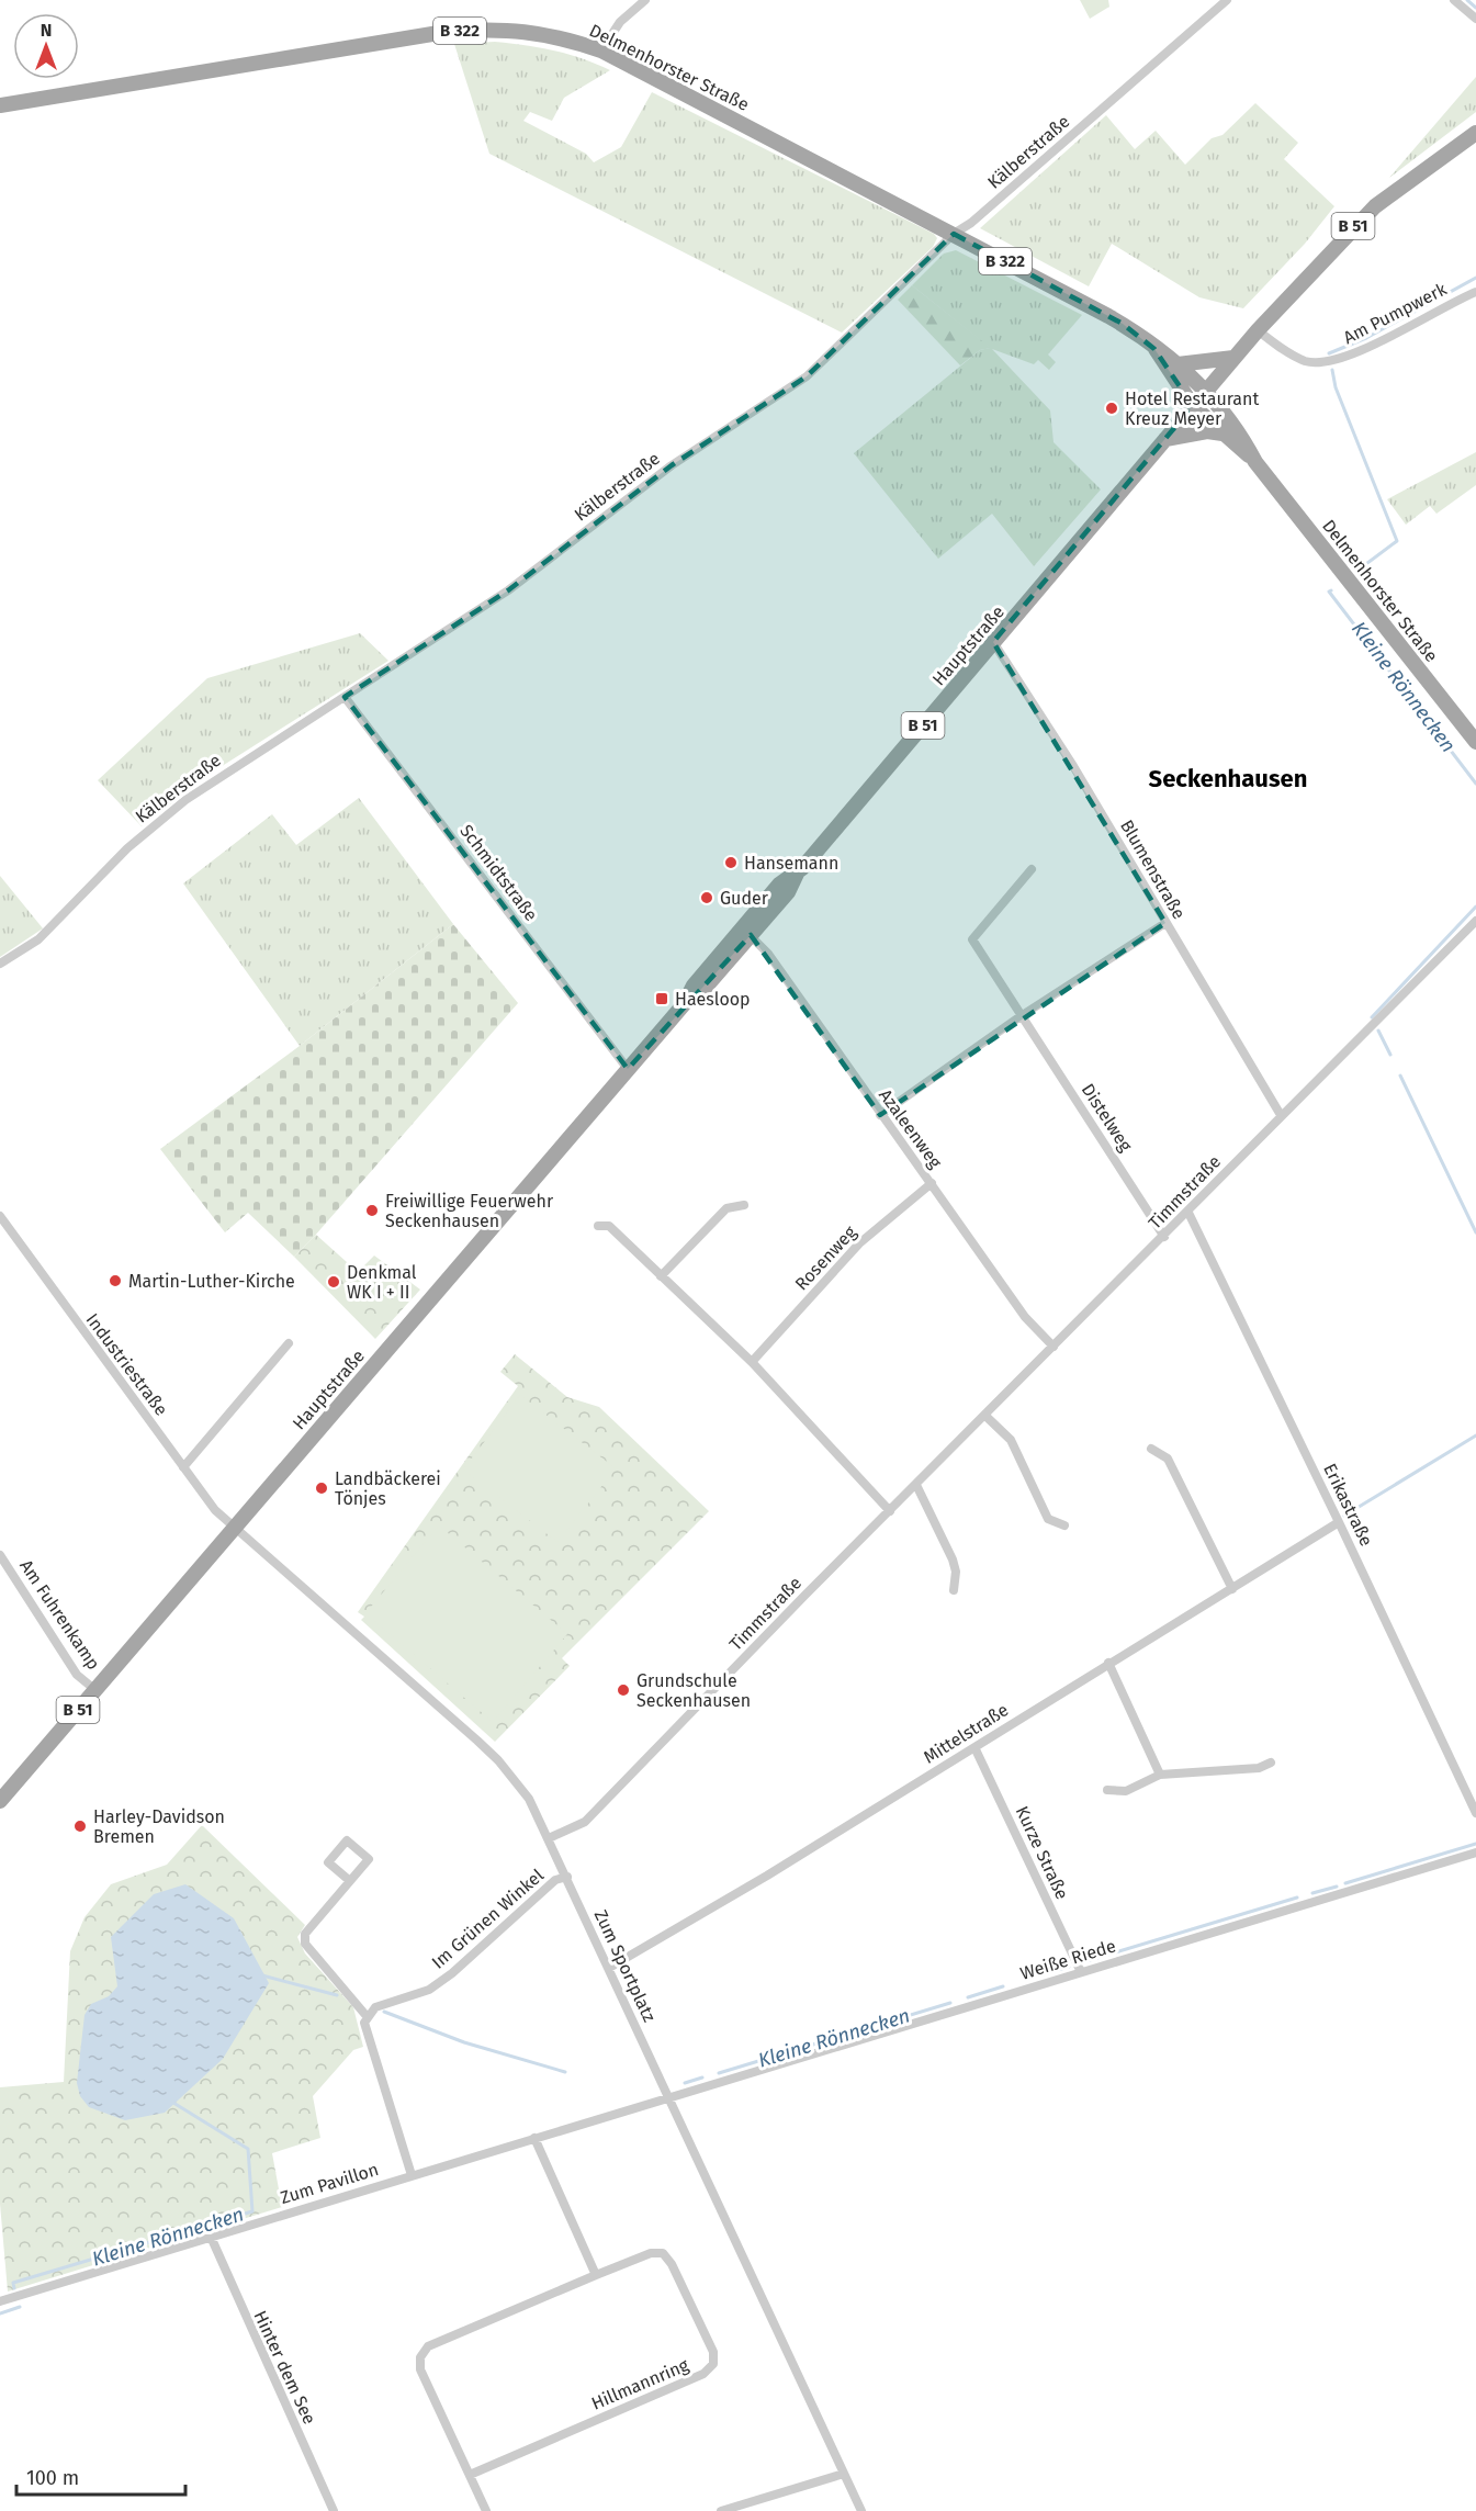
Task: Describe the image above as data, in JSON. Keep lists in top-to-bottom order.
{
  "streets": {
    "main road": [
      "B 322",
      "Delmenhorster Straße",
      "B 51",
      "Hauptstraße"
    ],
    "street": [
      "Kälberstraße",
      "Am Pumpwerk",
      "Blumenstraße",
      "Schmidtstraße",
      "Distelweg",
      "Azaleenweg",
      "Timmstraße",
      "Rosenweg",
      "Industriestraße",
      "Erikastraße",
      "Am Fuhrenkamp",
      "Mittelstraße",
      "Kurze Straße",
      "Im Grünen Winkel",
      "Weiße Riede",
      "Zum Sportplatz",
      "Zum Pavillon",
      "Hinter dem See",
      "Hillmannring"
    ]
  },
  "crossings": [
    ["Delmenhorster Straße", "Kälberstraße"],
    ["Delmenhorster Straße", "B 51"],
    ["Kälberstraße", "Schmidtstraße"],
    ["B 51", "Am Pumpwerk"],
    ["B 51", "Hauptstraße"],
    ["Hauptstraße", "Blumenstraße"],
    ["Hauptstraße", "Schmidtstraße"],
    ["Hauptstraße", "Azaleenweg"],
    ["Hauptstraße", "Industriestraße"],
    ["Hauptstraße", "Am Fuhrenkamp"],
    ["Hauptstraße", "Zum Sportplatz"],
    ["Blumenstraße", "Timmstraße"],
    ["Distelweg", "Timmstraße"],
    ["Azaleenweg", "Timmstraße"],
    ["Azaleenweg", "Rosenweg"],
    ["Timmstraße", "Erikastraße"],
    ["Timmstraße", "Zum Sportplatz"],
    ["Industriestraße", "Zum Sportplatz"],
    ["Erikastraße", "Mittelstraße"],
    ["Mittelstraße", "Kurze Straße"],
    ["Mittelstraße", "Zum Sportplatz"],
    ["Kurze Straße", "Weiße Riede"],
    ["Im Grünen Winkel", "Zum Sportplatz"],
    ["Weiße Riede", "Zum Sportplatz"],
    ["Weiße Riede", "Zum Pavillon"],
    ["Zum Sportplatz", "Zum Pavillon"],
    ["Zum Pavillon", "Hinter dem See"]
  ],
  "districts": ["Seckenhausen"],
  "water": ["Kleine Rönnecken"],
  "places": {
    "other": [
      "Hotel Restaurant Kreuz Meyer",
      "Hansemann",
      "Guder",
      "Freiwillige Feuerwehr Seckenhausen",
      "Martin-Luther-Kirche",
      "Denkmal WK I + II",
      "Landbäckerei Tönjes",
      "Grundschule Seckenhausen",
      "Harley-Davidson Bremen"
    ],
    "transit": ["Haesloop"]
  },
  "scale_bar": "100 m",
  "north": "top"
}
